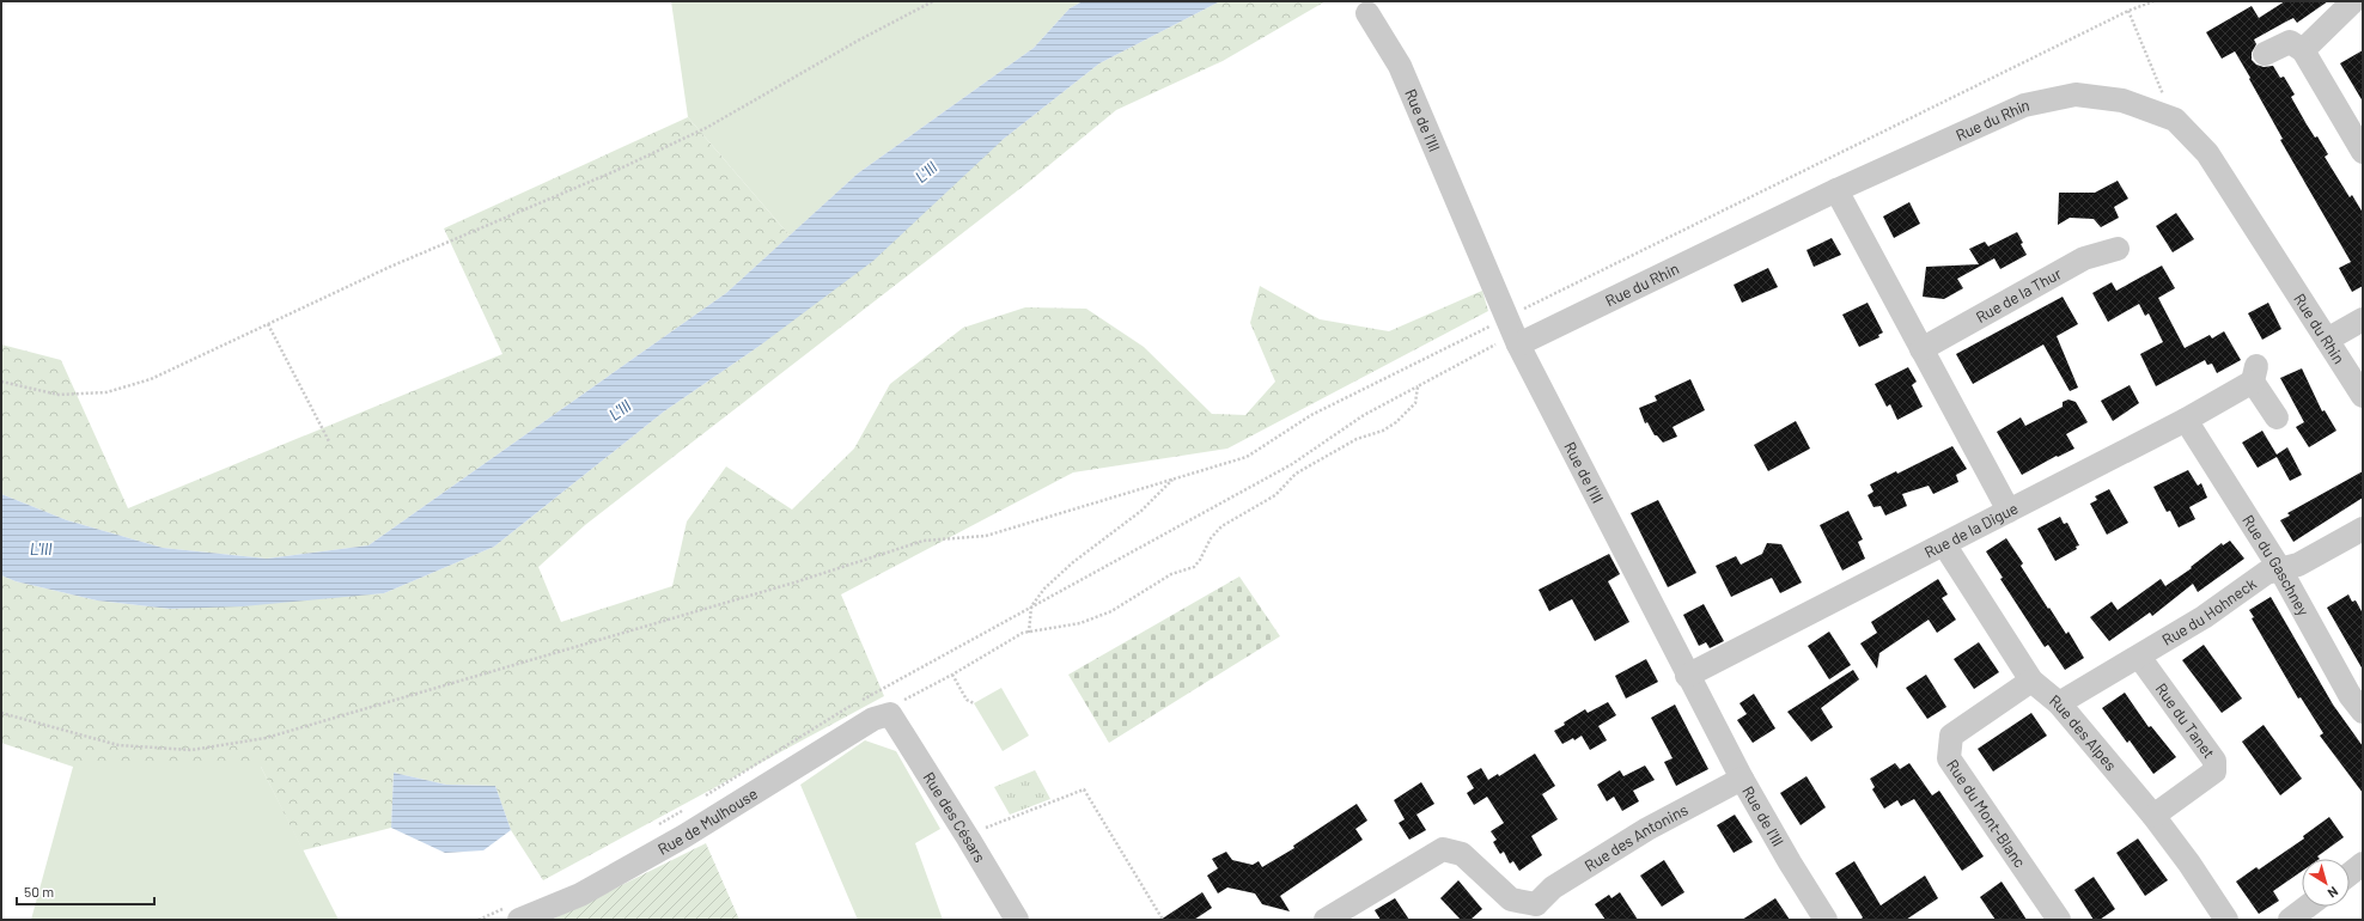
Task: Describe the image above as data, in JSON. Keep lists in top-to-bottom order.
{
  "streets": {
    "street": [
      "Rue de l'Ill",
      "Rue du Rhin",
      "Rue de la Thur",
      "Rue de la Digue",
      "Rue du Gaschney",
      "Rue du Hohneck",
      "Rue du Tanet",
      "Rue des Alpes",
      "Rue du Mont-Blanc",
      "Rue des Césars",
      "Rue de Mulhouse",
      "Rue des Antonins"
    ]
  },
  "crossings": [
    ["Rue de l'Ill", "Rue du Rhin"],
    ["Rue de l'Ill", "Rue de la Digue"],
    ["Rue de l'Ill", "Rue des Antonins"],
    ["Rue de la Digue", "Rue du Gaschney"],
    ["Rue de la Digue", "Rue des Alpes"],
    ["Rue du Gaschney", "Rue du Hohneck"],
    ["Rue du Hohneck", "Rue du Tanet"],
    ["Rue du Hohneck", "Rue des Alpes"],
    ["Rue du Tanet", "Rue des Alpes"],
    ["Rue des Alpes", "Rue du Mont-Blanc"],
    ["Rue des Césars", "Rue de Mulhouse"]
  ],
  "water": ["L'Ill"],
  "scale_bar": "50 m",
  "north": "bottom right"
}
